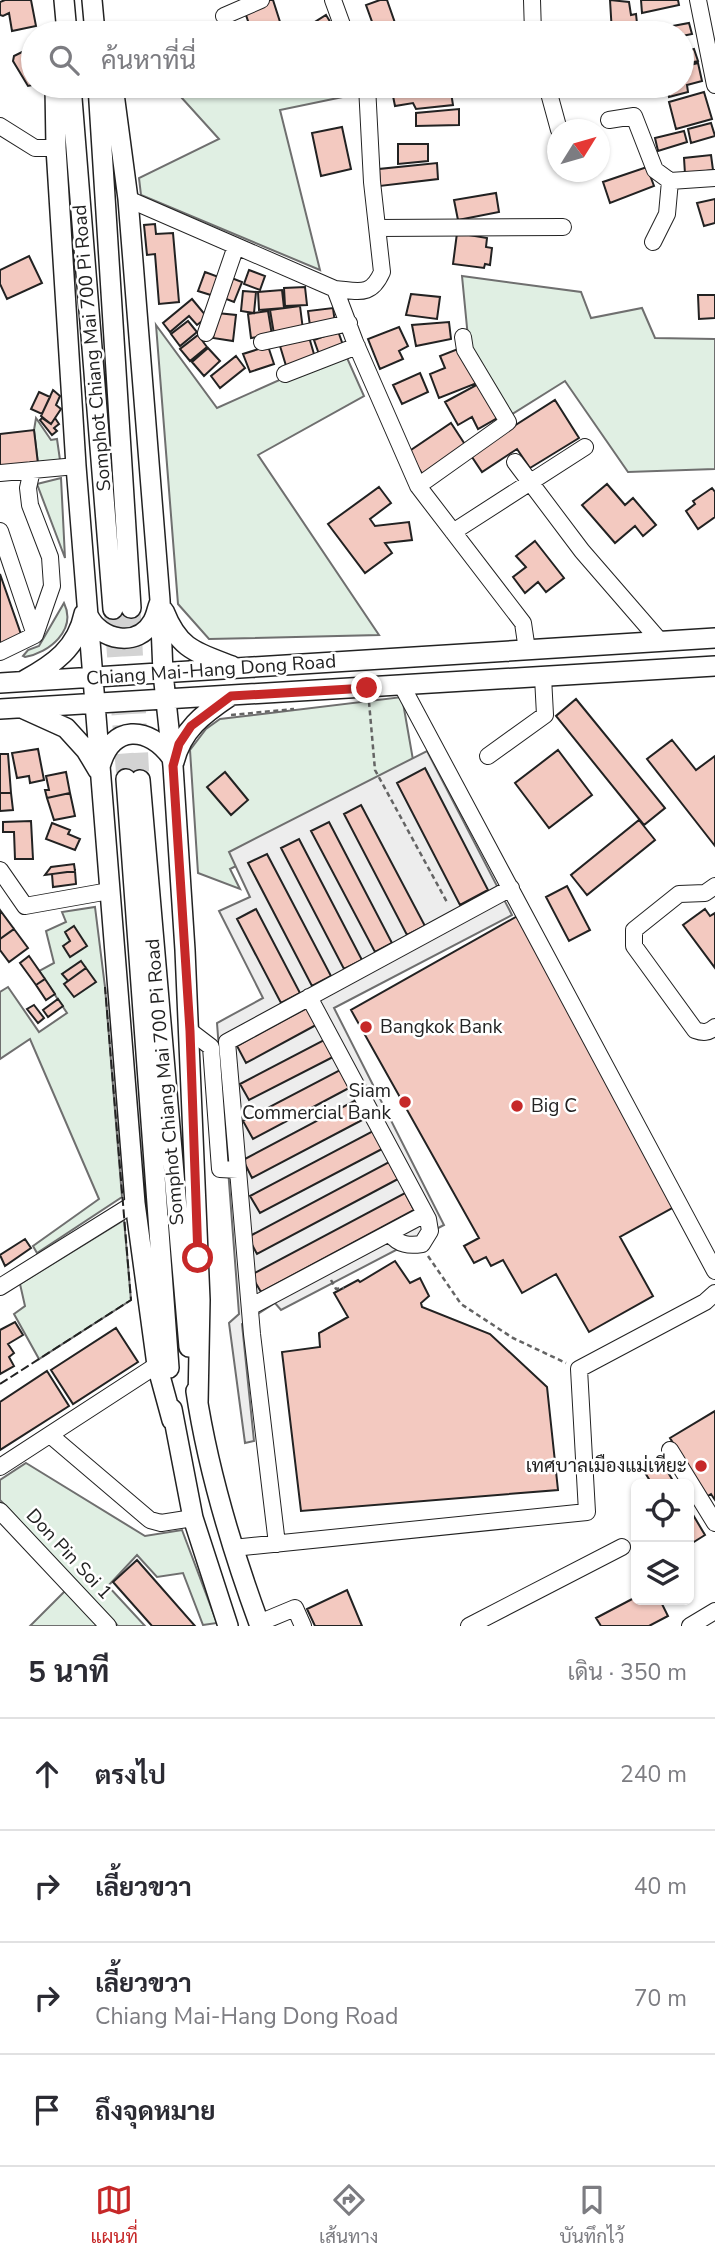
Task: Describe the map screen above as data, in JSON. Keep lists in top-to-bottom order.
{
  "streets": {
    "main road": ["Somphot Chiang Mai 700 Pi Road", "Chiang Mai-Hang Dong Road"],
    "street": ["Don Pin Soi 1"]
  },
  "places": [
    "Bangkok Bank",
    "Siam Commercial Bank",
    "Big C",
    "เทศบาลเมืองแม่เหียะ"
  ],
  "north": "top right",
  "page": {
    "search": "ค้นหาที่นี่",
    "heading": ["5 นาที", "เดิน · 350 m"],
    "list": [
      ["ตรงไป", "240 m"],
      ["เลี้ยวขวา", "40 m"],
      ["เลี้ยวขวา", "Chiang Mai-Hang Dong Road", "70 m"],
      "ถึงจุดหมาย"
    ],
    "nav": ["แผนที่", "เส้นทาง", "บันทึกไว้"]
  }
}
